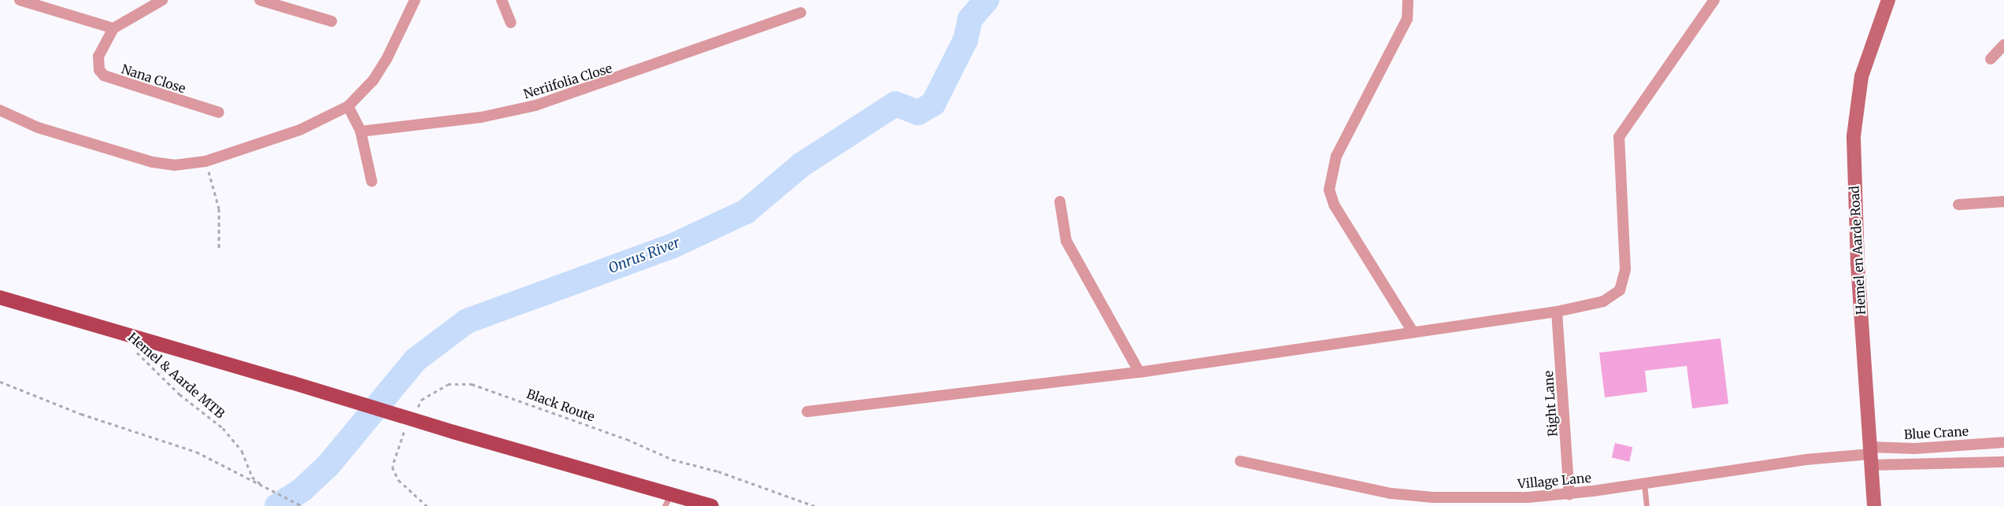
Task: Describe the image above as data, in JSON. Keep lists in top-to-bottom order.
{
  "streets": {
    "main road": ["Hemel en Aarde Road"],
    "street": [
      "Nana Close",
      "Neriifolia Close",
      "Right Lane",
      "Blue Crane",
      "Village Lane"
    ],
    "path": ["Hemel & Aarde MTB", "Black Route"]
  },
  "crossings": [
    ["Hemel en Aarde Road", "Blue Crane"],
    ["Hemel en Aarde Road", "Village Lane"],
    ["Right Lane", "Village Lane"],
    ["Blue Crane", "Village Lane"]
  ],
  "water": ["Onrus River"]
}
